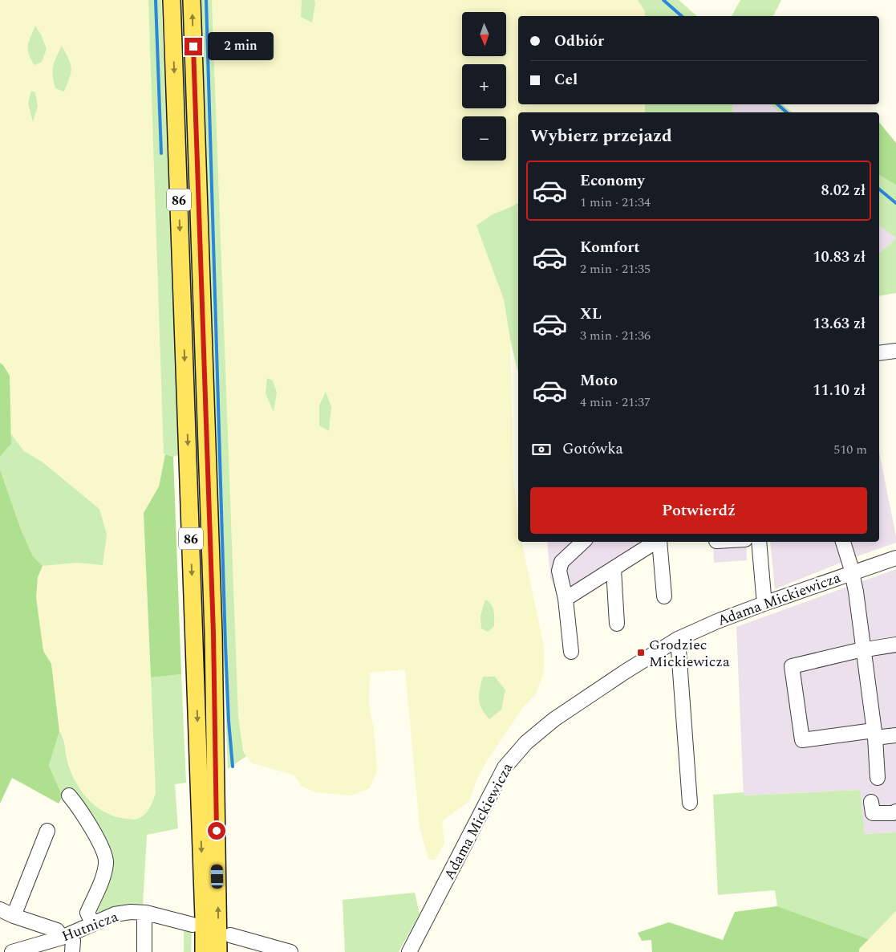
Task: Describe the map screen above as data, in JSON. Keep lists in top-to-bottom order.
{
  "streets": {
    "main road": ["86"],
    "street": ["Adama Mickiewicza", "Hutnicza"]
  },
  "places": {
    "transit": ["Grodziec Mickiewicza"]
  },
  "north": "bottom",
  "page": {
    "map_buttons": ["+", "−"],
    "banner": ["Odbiór", "Cel"],
    "bubble": "2 min",
    "heading": "Wybierz przejazd",
    "list": [
      {
        "name": "Economy",
        "note": "1 min · 21:34",
        "value": "8.02 zł"
      },
      {
        "name": "Komfort",
        "note": "2 min · 21:35",
        "value": "10.83 zł"
      },
      {
        "name": "XL",
        "note": "3 min · 21:36",
        "value": "13.63 zł"
      },
      {
        "name": "Moto",
        "note": "4 min · 21:37",
        "value": "11.10 zł"
      }
    ],
    "pay": ["Gotówka", "510 m"],
    "buttons": "Potwierdź"
  }
}
